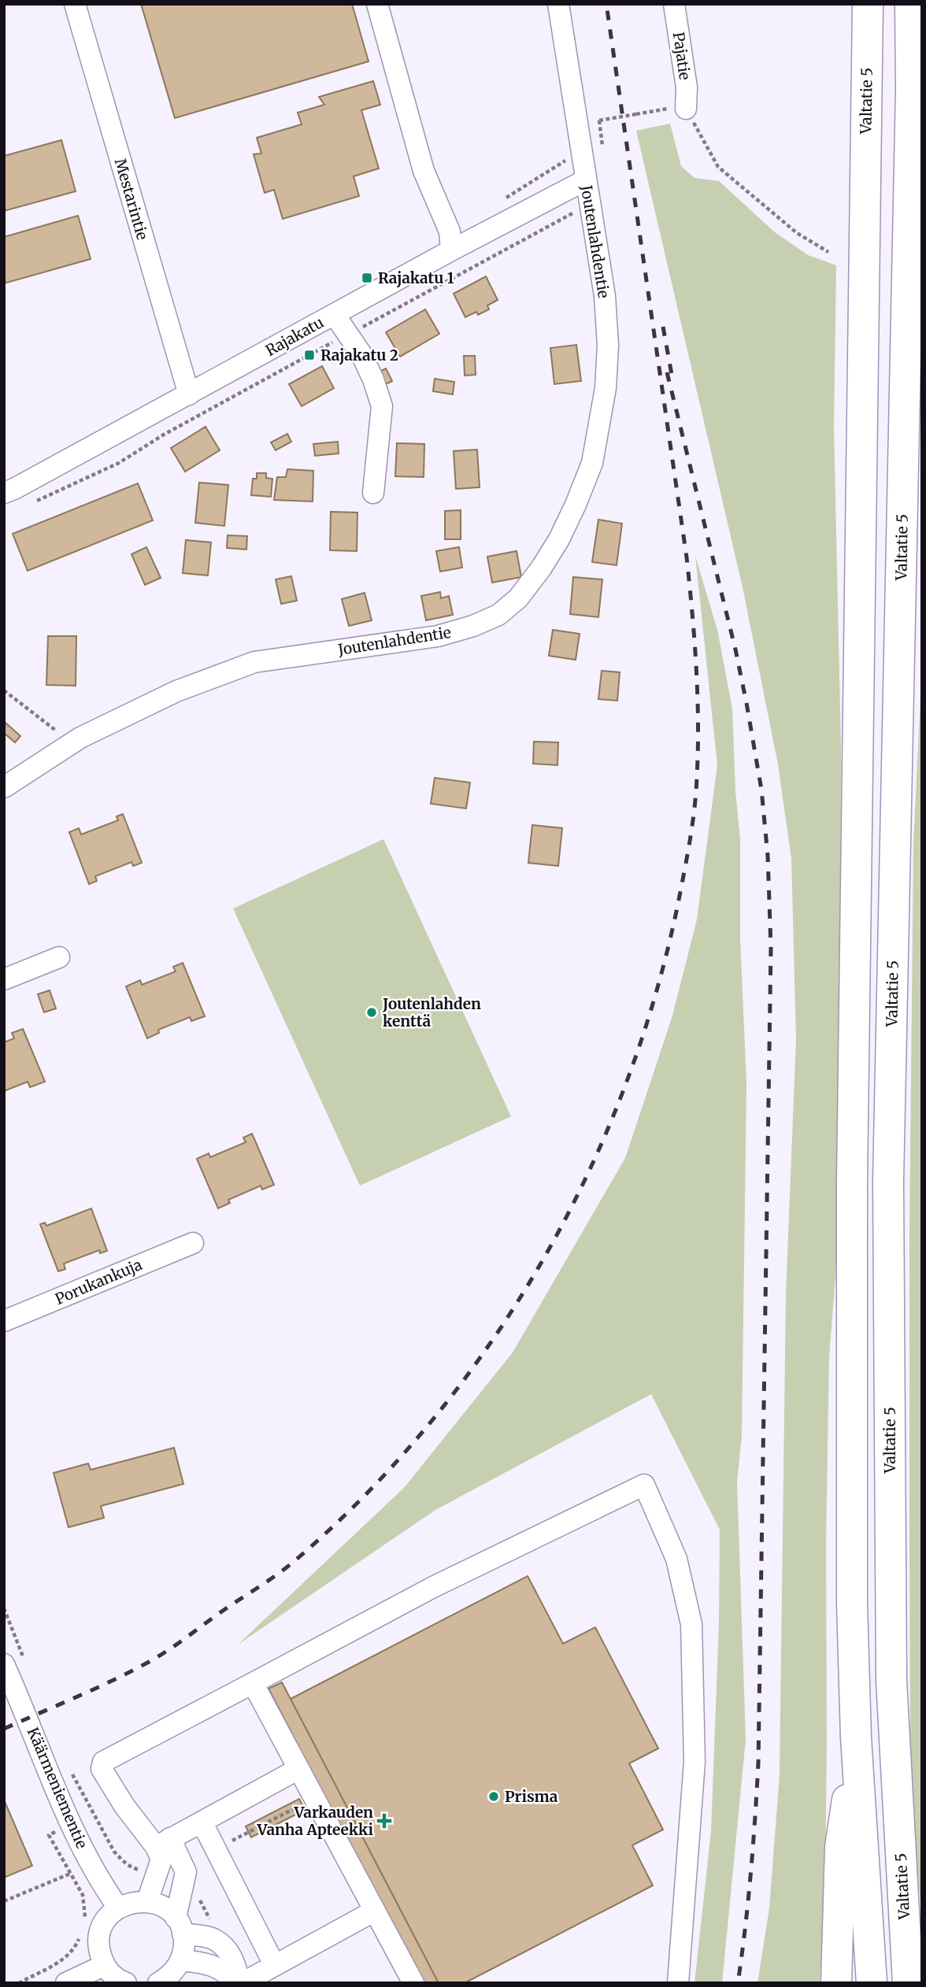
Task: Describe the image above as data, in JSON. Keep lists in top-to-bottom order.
{
  "streets": {
    "highway": ["Valtatie 5"],
    "street": [
      "Pajatie",
      "Mestarintie",
      "Joutenlahdentie",
      "Rajakatu",
      "Porukankuja",
      "Käärmeniementie"
    ]
  },
  "crossings": [
    ["Mestarintie", "Rajakatu"],
    ["Joutenlahdentie", "Rajakatu"]
  ],
  "places": {
    "transit": ["Rajakatu 1", "Rajakatu 2"],
    "other": ["Joutenlahden kenttä", "Prisma"],
    "health": ["Varkauden Vanha Apteekki"]
  }
}
